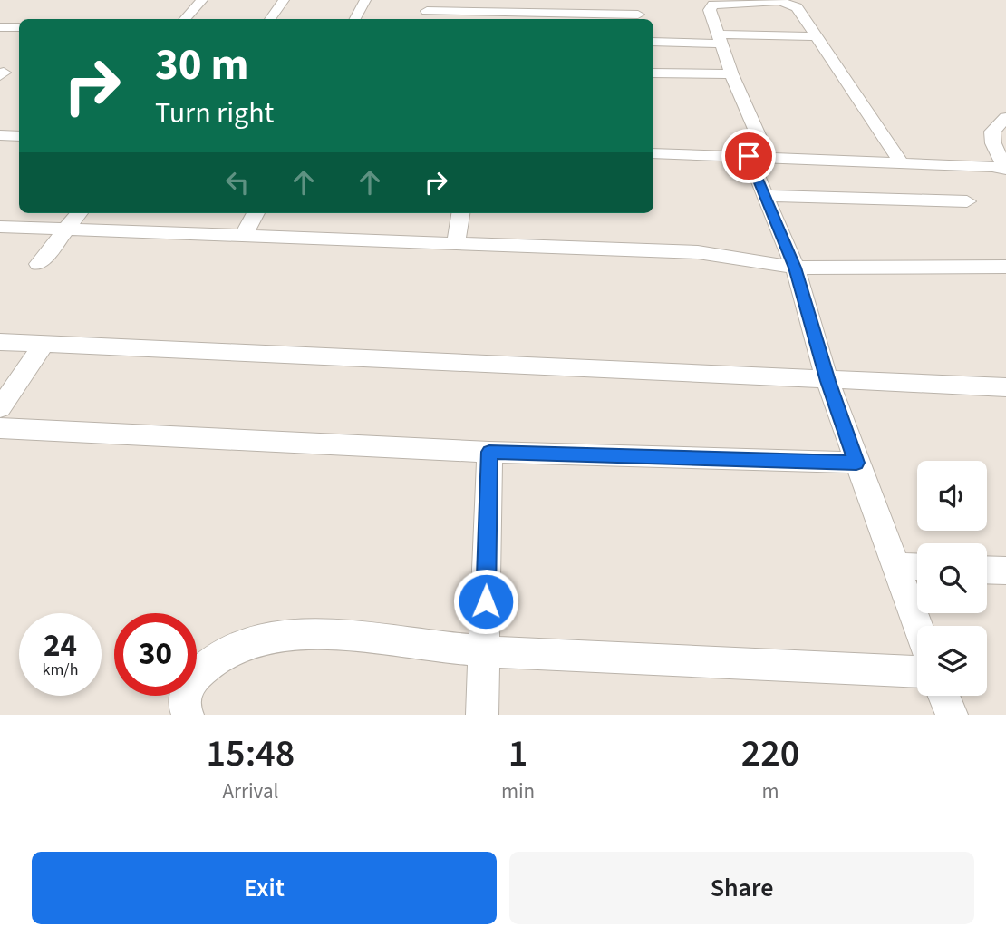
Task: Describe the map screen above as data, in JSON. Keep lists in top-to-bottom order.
{
  "page": {
    "turn": ["30 m", "Turn right"],
    "speed": "24 km/h",
    "limit": "30",
    "eta": [
      "15:48",
      "Arrival",
      "1",
      "min",
      "220",
      "m"
    ],
    "buttons": ["Exit", "Share"]
  }
}
